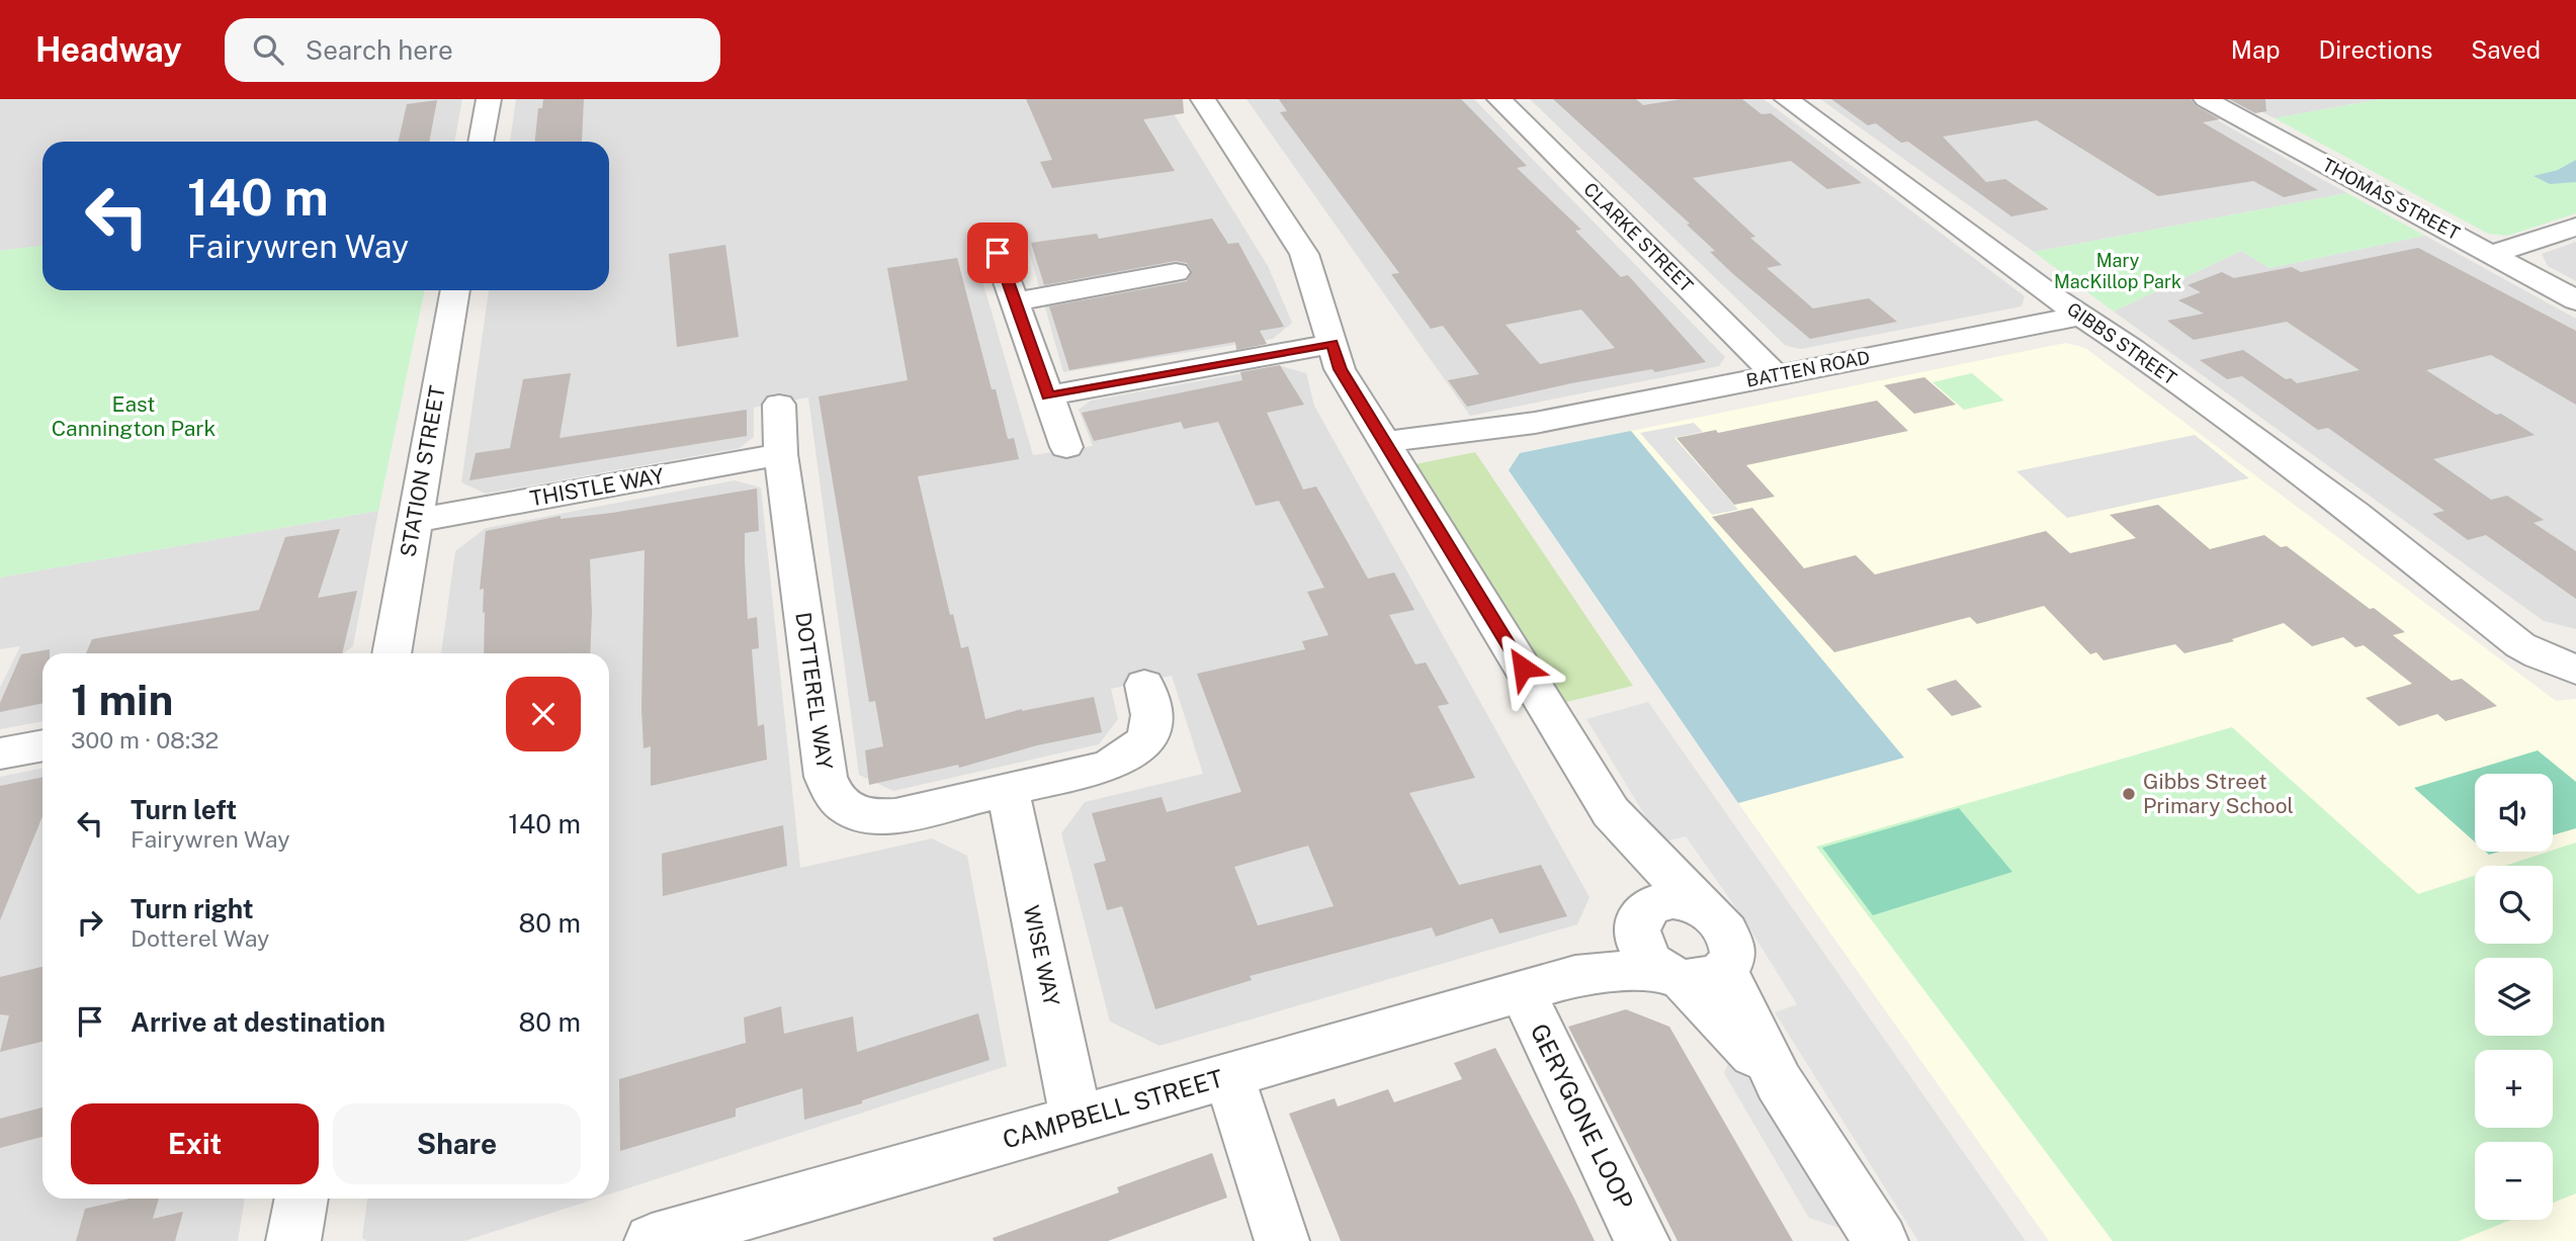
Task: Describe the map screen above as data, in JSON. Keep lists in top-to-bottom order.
{
  "streets": {
    "street": [
      "THOMAS STREET",
      "CLARKE STREET",
      "GIBBS STREET",
      "BATTEN ROAD",
      "STATION STREET",
      "THISTLE WAY",
      "DOTTEREL WAY",
      "WISE WAY",
      "CAMPBELL STREET",
      "GERYGONE LOOP"
    ]
  },
  "crossings": [
    ["CLARKE STREET", "BATTEN ROAD"],
    ["GIBBS STREET", "BATTEN ROAD"],
    ["STATION STREET", "THISTLE WAY"],
    ["THISTLE WAY", "DOTTEREL WAY"],
    ["DOTTEREL WAY", "WISE WAY"],
    ["WISE WAY", "CAMPBELL STREET"],
    ["CAMPBELL STREET", "GERYGONE LOOP"]
  ],
  "parks": ["Mary MacKillop Park", "East Cannington Park"],
  "places": ["Gibbs Street Primary School"],
  "page": {
    "header": "Headway",
    "search": "Search here",
    "nav": ["Map", "Directions", "Saved"],
    "turn": ["140 m", "Fairywren Way"],
    "heading": ["1 min", "300 m · 08:32"],
    "map_buttons": ["+", "−"],
    "list": [
      {
        "name": "Turn left",
        "note": "Fairywren Way",
        "value": "140 m"
      },
      {
        "name": "Turn right",
        "note": "Dotterel Way",
        "value": "80 m"
      },
      {
        "name": "Arrive at destination",
        "value": "80 m"
      }
    ],
    "buttons": ["Exit", "Share"]
  }
}
